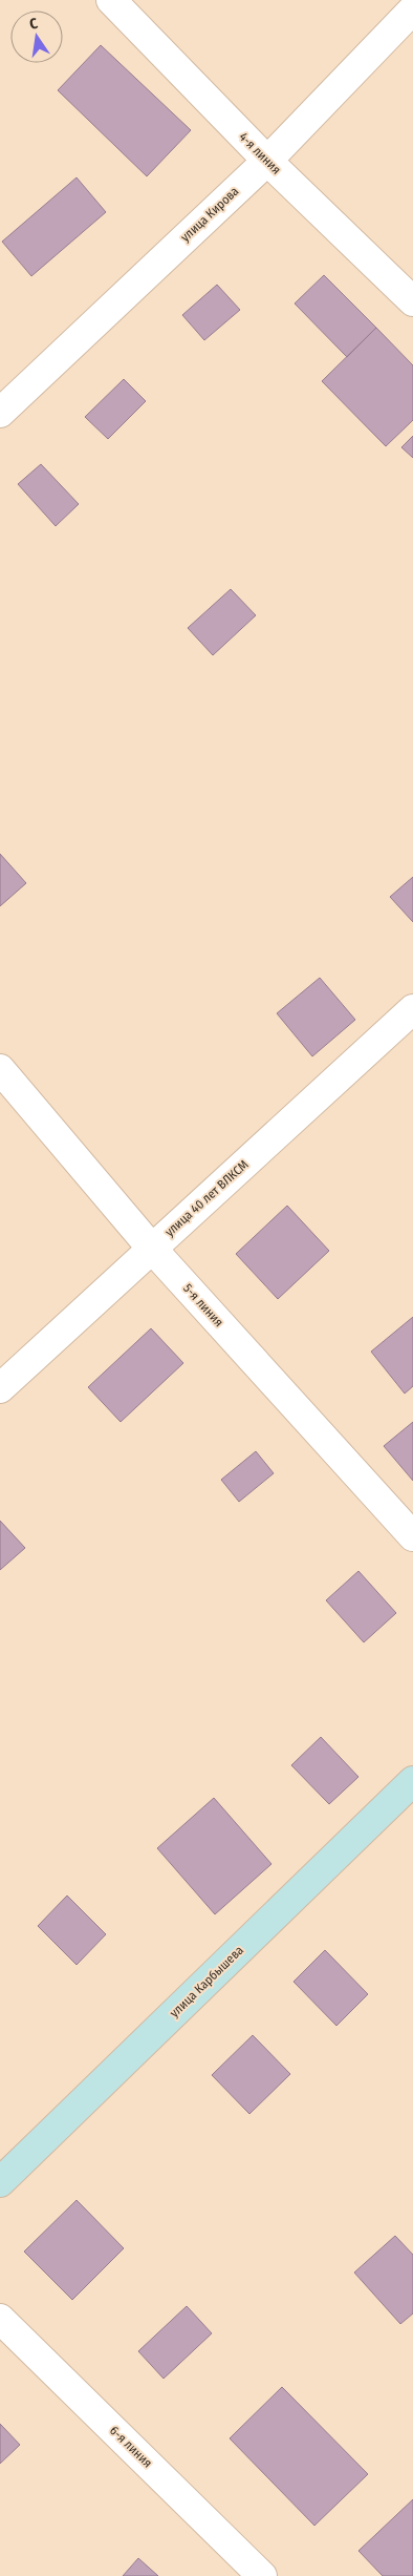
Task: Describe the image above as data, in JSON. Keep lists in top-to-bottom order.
{
  "streets": {
    "street": [
      "4-я линия",
      "улица Кирова",
      "улица 40 лет ВЛКСМ",
      "5-я линия",
      "улица Карбышева",
      "6-я линия"
    ]
  },
  "crossings": [
    ["4-я линия", "улица Кирова"],
    ["улица 40 лет ВЛКСМ", "5-я линия"]
  ],
  "north": "top"
}
